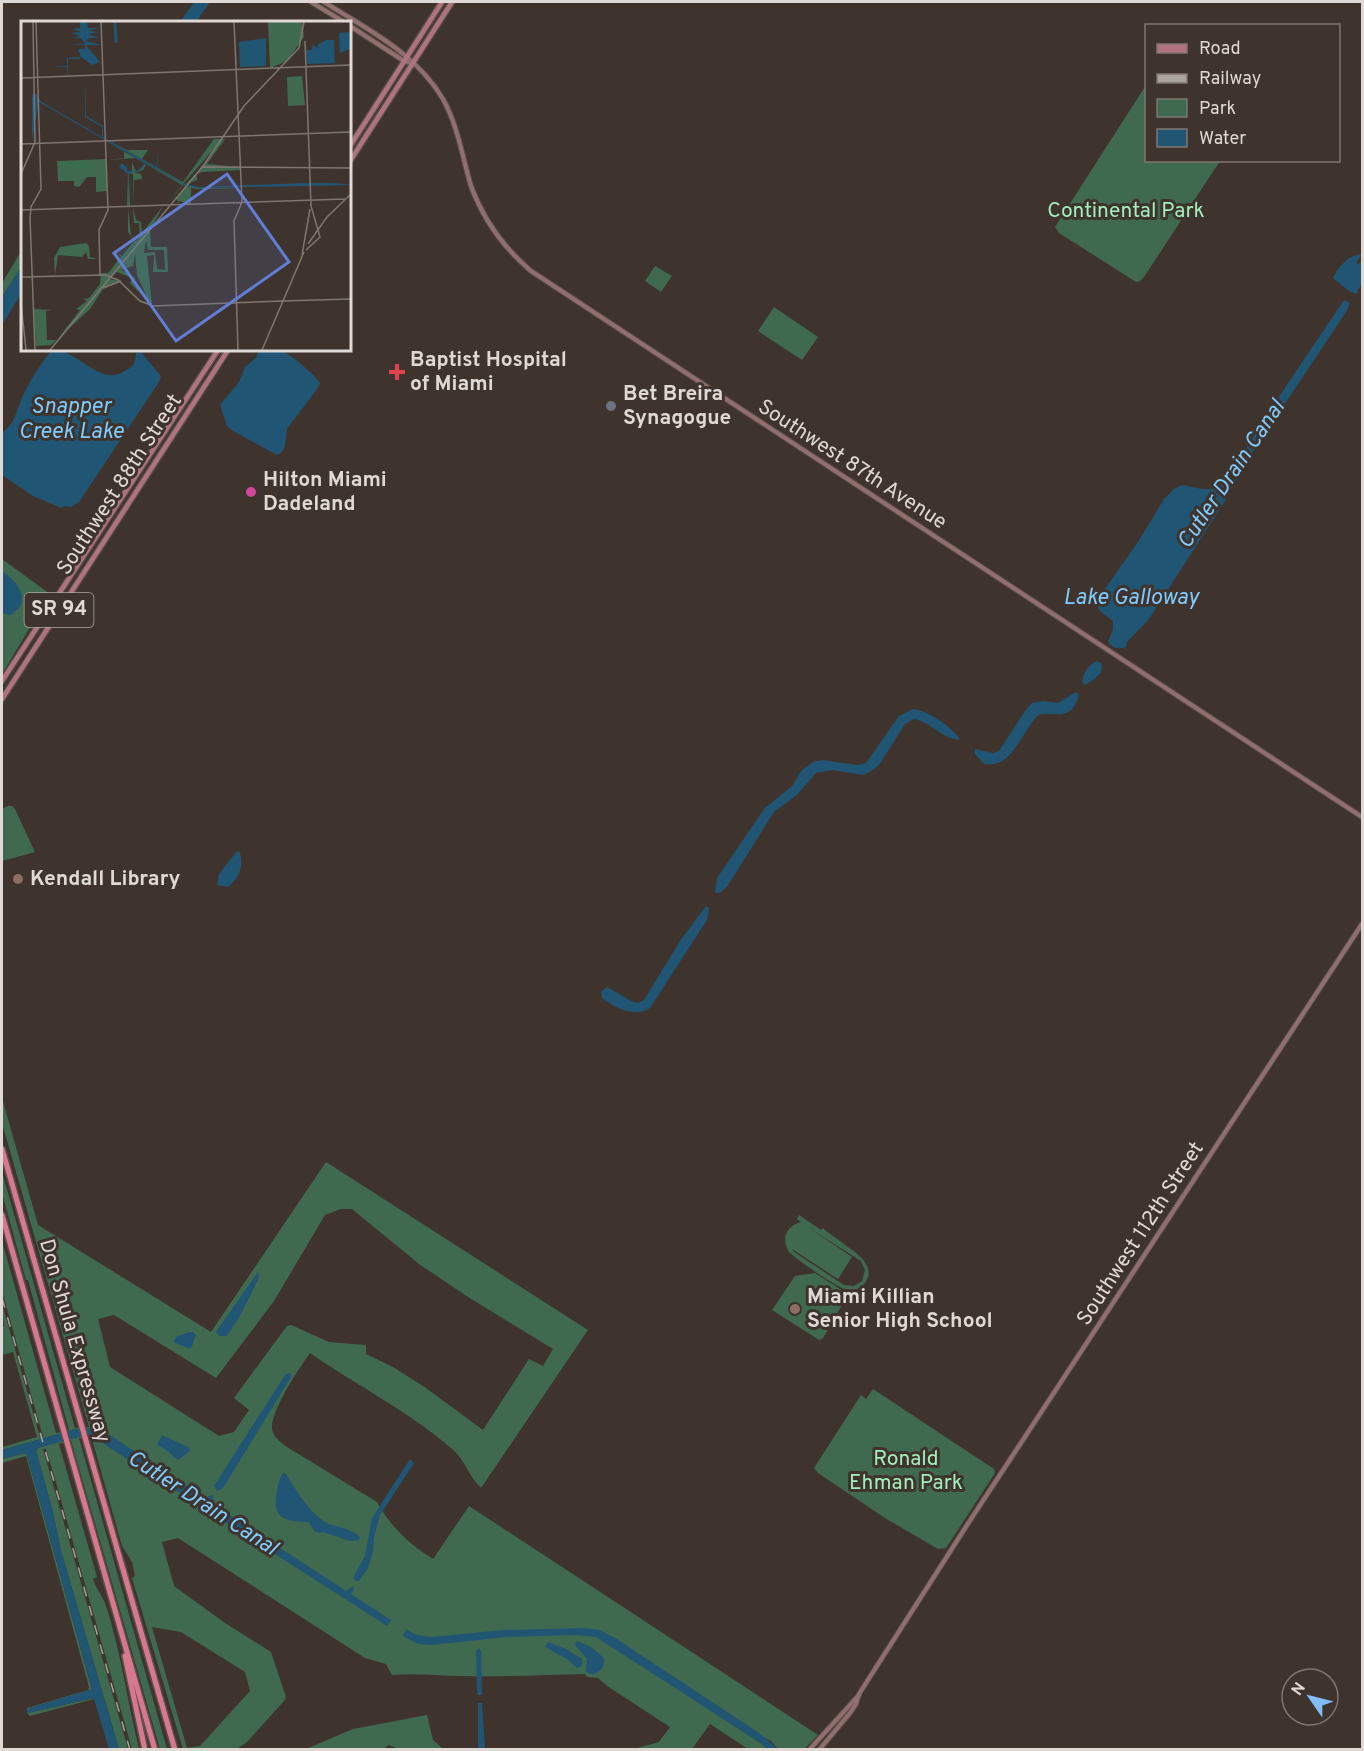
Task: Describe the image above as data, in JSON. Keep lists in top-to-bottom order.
{
  "streets": {
    "highway": ["Don Shula Expressway"],
    "main road": [
      "Southwest 87th Avenue",
      "Southwest 88th Street",
      "SR 94",
      "Southwest 112th Street"
    ]
  },
  "water": ["Snapper Creek Lake", "Cutler Drain Canal", "Lake Galloway"],
  "parks": ["Continental Park", "Ronald Ehman Park"],
  "places": {
    "health": ["Baptist Hospital of Miami"],
    "other": [
      "Bet Breira Synagogue",
      "Hilton Miami Dadeland",
      "Kendall Library",
      "Miami Killian Senior High School"
    ]
  },
  "legend": [
    "Road",
    "Railway",
    "Park",
    "Water"
  ],
  "north": "top left"
}
